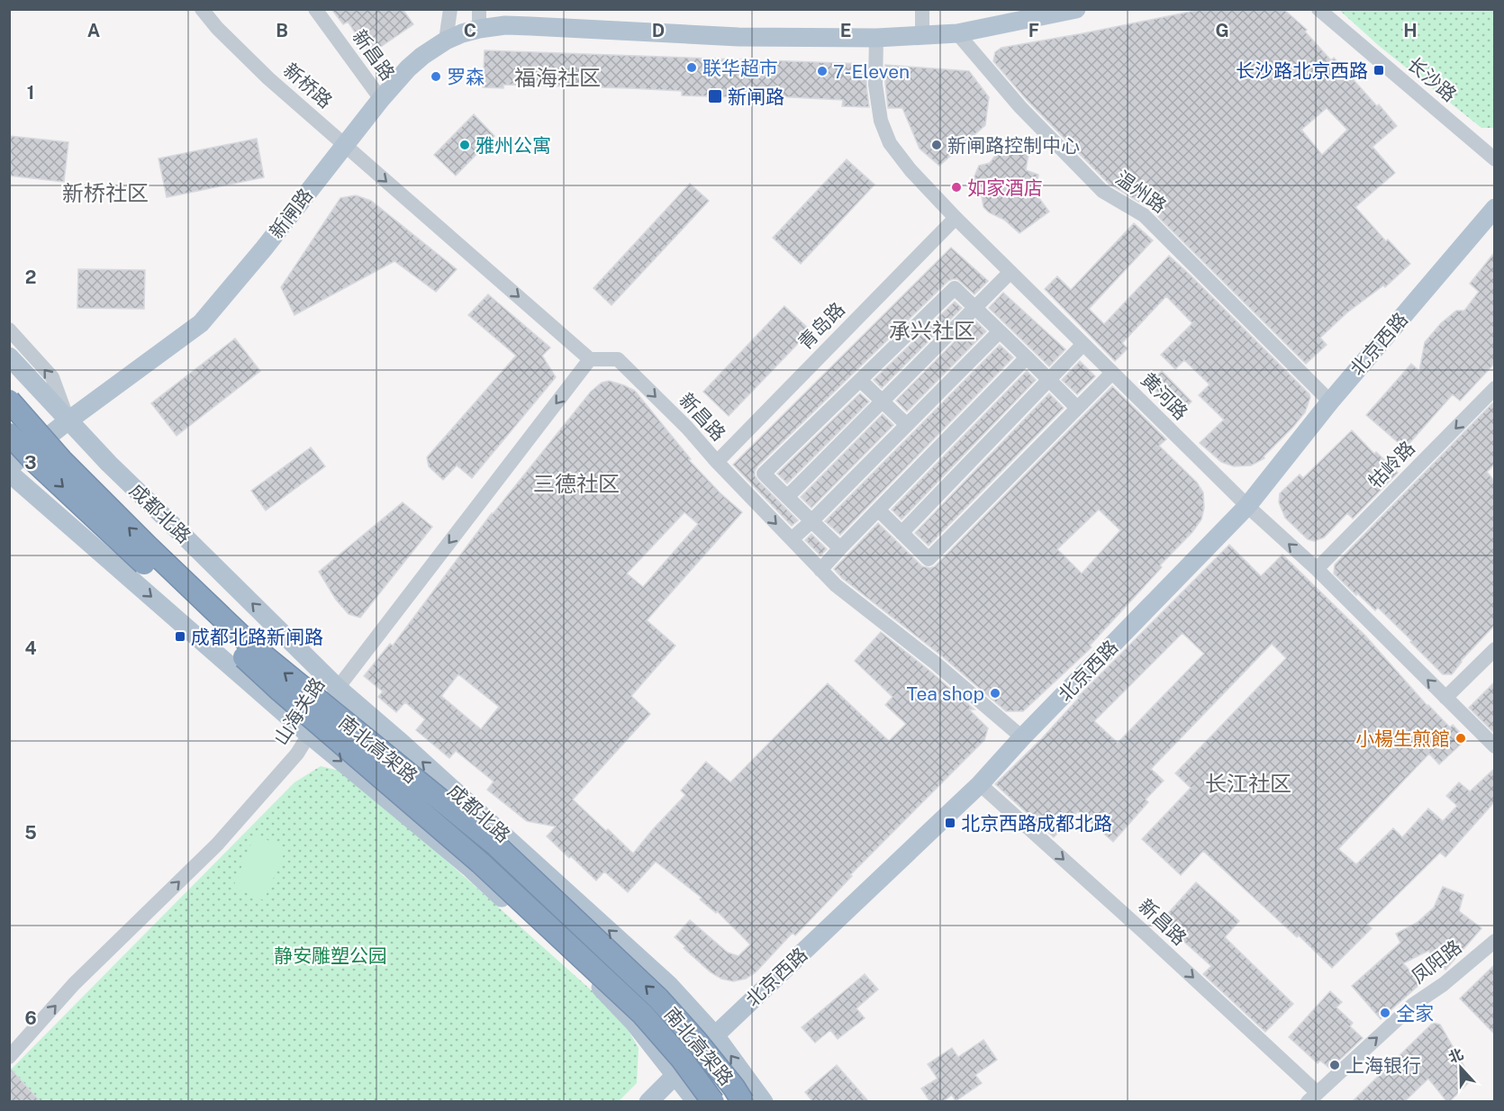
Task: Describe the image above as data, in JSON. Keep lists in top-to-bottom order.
{
  "streets": {
    "highway": ["南北高架路"],
    "main road": ["新闸路", "北京西路", "成都北路"],
    "street": [
      "新昌路",
      "长沙路",
      "新桥路",
      "温州路",
      "青岛路",
      "黄河路",
      "牯岭路",
      "山海关路",
      "凤阳路"
    ]
  },
  "crossings": [
    ["新昌路", "新闸路"],
    ["新昌路", "青岛路"],
    ["新昌路", "北京西路"],
    ["新昌路", "山海关路"],
    ["新昌路", "凤阳路"],
    ["新桥路", "新闸路"],
    ["温州路", "新闸路"],
    ["温州路", "北京西路"],
    ["新闸路", "黄河路"],
    ["新闸路", "成都北路"],
    ["青岛路", "黄河路"],
    ["北京西路", "黄河路"],
    ["北京西路", "成都北路"],
    ["黄河路", "牯岭路"],
    ["成都北路", "山海关路"]
  ],
  "one_way": [
    "新昌路",
    "牯岭路",
    "成都北路",
    "凤阳路"
  ],
  "districts": [
    "福海社区",
    "新桥社区",
    "承兴社区",
    "三德社区",
    "长江社区"
  ],
  "parks": ["静安雕塑公园"],
  "places": {
    "other": [
      "联华超市",
      "7-Eleven",
      "罗森",
      "雅州公寓",
      "新闸路控制中心",
      "如家酒店",
      "Tea shop",
      "小楊生煎館",
      "全家",
      "上海银行"
    ],
    "transit": [
      "长沙路北京西路",
      "新闸路",
      "成都北路新闸路",
      "北京西路成都北路"
    ]
  },
  "north": "top",
  "grid": {
    "columns": [
      "A",
      "B",
      "C",
      "D",
      "E",
      "F",
      "G",
      "H"
    ],
    "rows": [
      "1",
      "2",
      "3",
      "4",
      "5",
      "6"
    ]
  }
}
